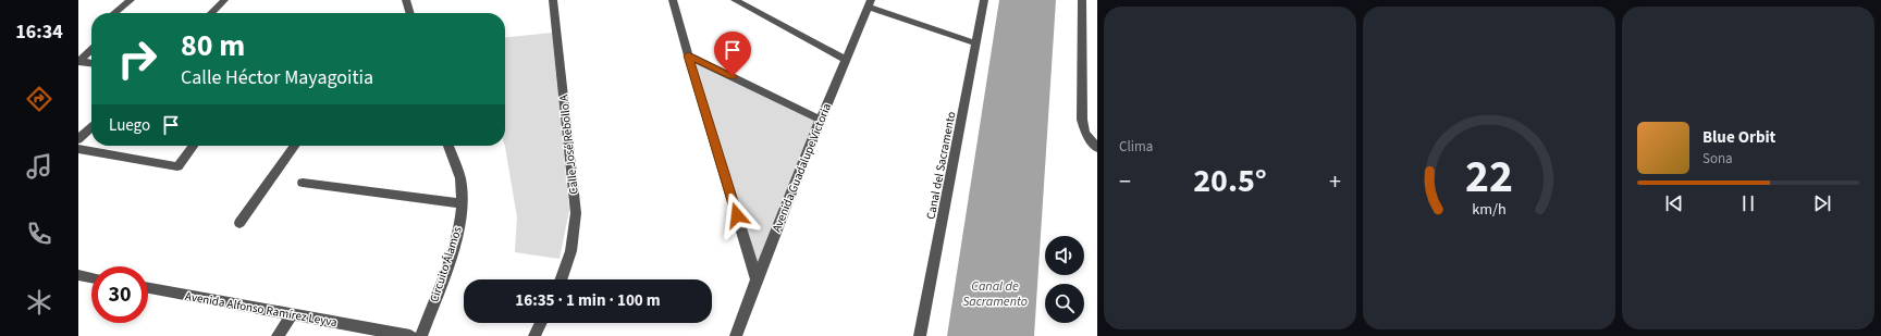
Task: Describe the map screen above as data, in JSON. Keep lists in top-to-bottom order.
{
  "streets": {
    "street": [
      "Calle José Rebollo A",
      "Canal del Sacramento",
      "Avenida Guadalupe Victoria",
      "Circuito Álamos",
      "Avenida Alfonso Ramírez Leyva"
    ]
  },
  "water": ["Canal de Sacramento"],
  "page": {
    "tabs": "16:34",
    "tile": "Clima",
    "turn": ["80 m", "Calle Héctor Mayagoitia"],
    "then": "Luego",
    "song": ["Blue Orbit", "Sona"],
    "heat": ["−", "20.5°", "+"],
    "limit": "30",
    "trip": "16:35 · 1 min · 100 m",
    "gauge": ["22", "km/h"]
  }
}
